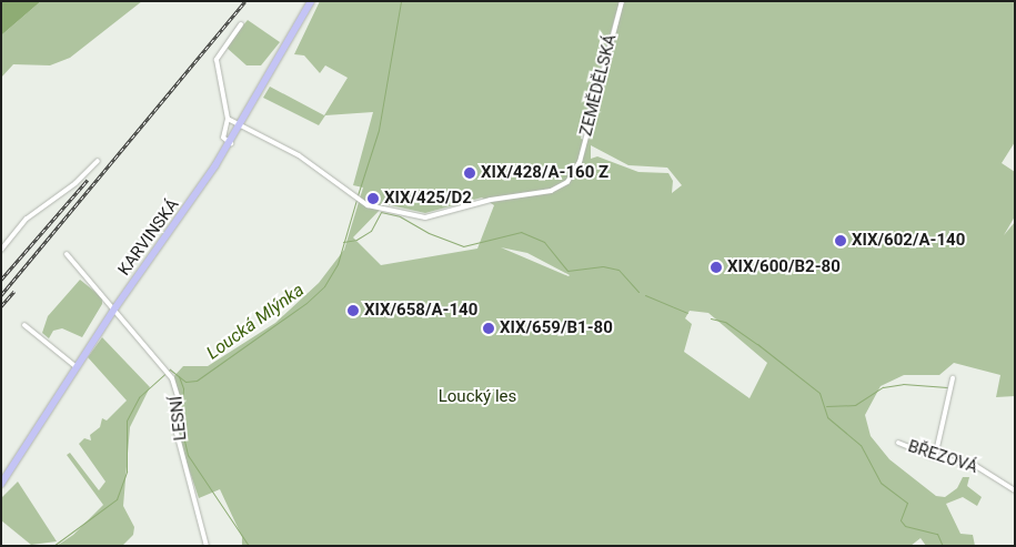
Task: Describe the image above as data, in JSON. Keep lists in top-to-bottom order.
{
  "streets": {
    "main road": ["KARVINSKÁ"],
    "street": ["ZEMĚDĚLSKÁ", "LESNÍ", "BŘEZOVÁ"]
  },
  "crossings": [
    ["ZEMĚDĚLSKÁ", "KARVINSKÁ"],
    ["KARVINSKÁ", "LESNÍ"]
  ],
  "water": ["Loucká Mlýnka"],
  "parks": ["Loucký les"],
  "places": [
    "XIX/428/A-160 Z",
    "XIX/425/D2",
    "XIX/602/A-140",
    "XIX/600/B2-80",
    "XIX/658/A-140",
    "XIX/659/B1-80"
  ]
}
